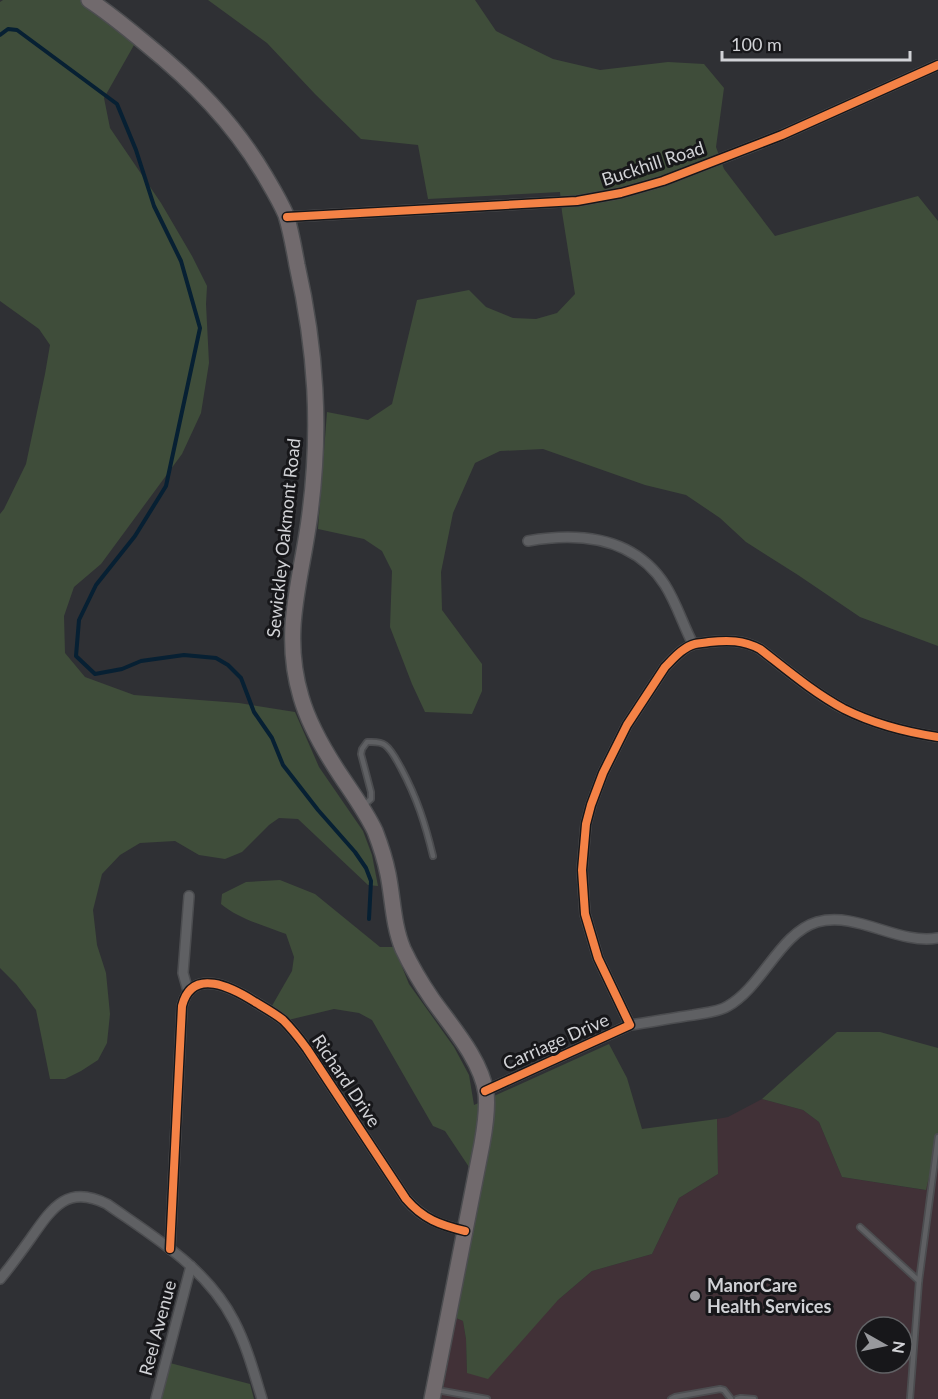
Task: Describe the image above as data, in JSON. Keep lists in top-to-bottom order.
{
  "streets": {
    "main road": ["Sewickley Oakmont Road"],
    "street": [
      "Buckhill Road",
      "Carriage Drive",
      "Richard Drive",
      "Reel Avenue"
    ]
  },
  "crossings": [
    ["Buckhill Road", "Sewickley Oakmont Road"],
    ["Sewickley Oakmont Road", "Carriage Drive"],
    ["Sewickley Oakmont Road", "Richard Drive"]
  ],
  "places": ["ManorCare Health Services"],
  "scale_bar": "100 m",
  "north": "right"
}
